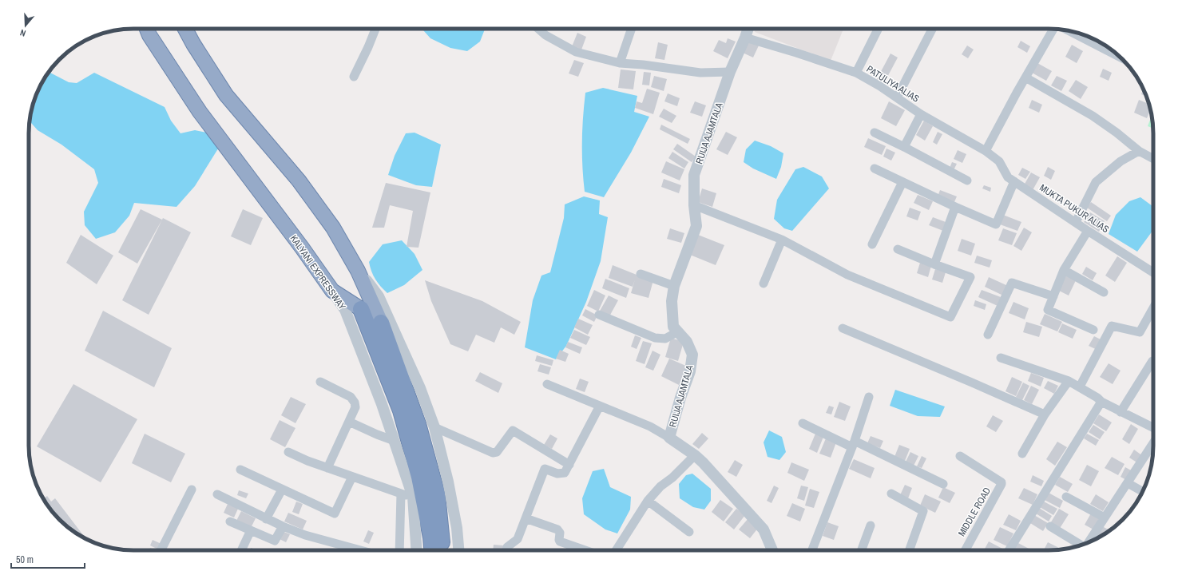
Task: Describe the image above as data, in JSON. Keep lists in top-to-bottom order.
{
  "streets": {
    "highway": ["KALYANI EXPRESSWAY"],
    "street": [
      "PATULIYA ALIAS",
      "RUIJA AJAMTALA",
      "MUKTA PUKUR ALIAS",
      "MIDDLE ROAD"
    ]
  },
  "crossings": [
    ["PATULIYA ALIAS", "RUIJA AJAMTALA"],
    ["PATULIYA ALIAS", "MUKTA PUKUR ALIAS"]
  ],
  "scale_bar": "50 m",
  "north": "bottom"
}
